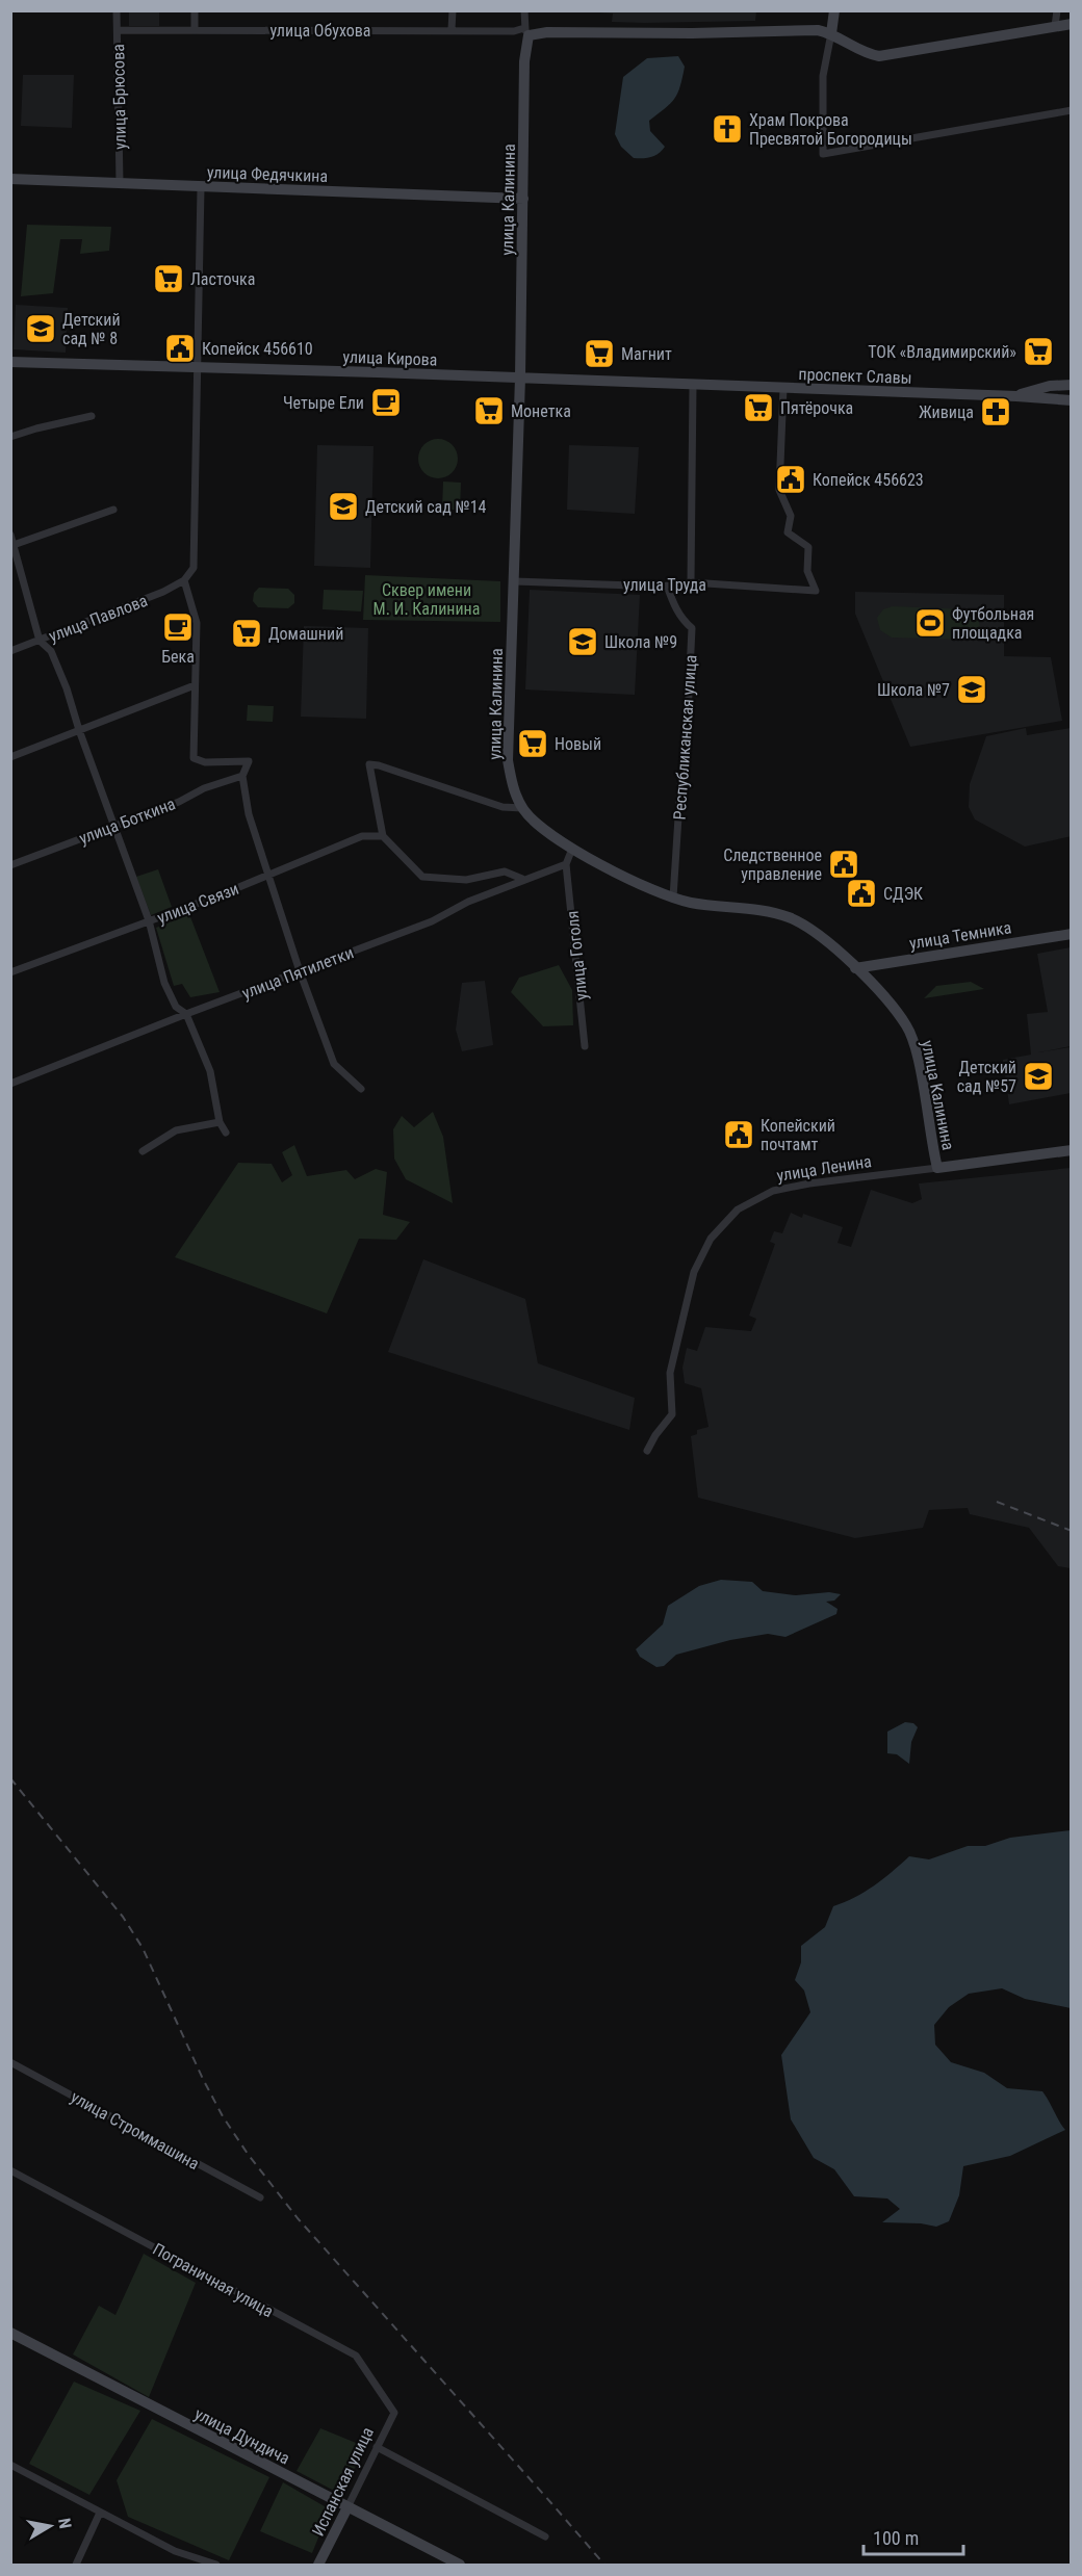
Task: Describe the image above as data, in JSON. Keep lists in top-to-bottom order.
{
  "streets": {
    "street": [
      "улица Обухова",
      "улица Брюсова",
      "улица Федячкина",
      "улица Калинина",
      "улица Кирова",
      "проспект Славы",
      "улица Труда",
      "улица Павлова",
      "Республиканская улица",
      "улица Боткина",
      "улица Связи",
      "улица Темника",
      "улица Гоголя",
      "улица Пятилетки",
      "улица Ленина",
      "улица Строммашина",
      "Пограничная улица",
      "улица Дундича",
      "Испанская улица"
    ]
  },
  "crossings": [
    ["улица Обухова", "улица Брюсова"],
    ["улица Обухова", "улица Калинина"],
    ["улица Брюсова", "улица Федячкина"],
    ["улица Федячкина", "улица Калинина"],
    ["улица Калинина", "улица Кирова"],
    ["улица Калинина", "улица Труда"],
    ["улица Калинина", "Республиканская улица"],
    ["улица Калинина", "улица Темника"],
    ["улица Калинина", "улица Ленина"],
    ["улица Кирова", "проспект Славы"],
    ["проспект Славы", "улица Труда"],
    ["улица Труда", "Республиканская улица"],
    ["улица Гоголя", "улица Пятилетки"],
    ["Пограничная улица", "Испанская улица"],
    ["улица Дундича", "Испанская улица"]
  ],
  "parks": ["Сквер имени М. И. Калинина"],
  "places": {
    "church": ["Храм Покрова Пресвятой Богородицы"],
    "supermarket": [
      "Ласточка",
      "ТОК «Владимирский»",
      "Магнит",
      "Пятёрочка",
      "Монетка",
      "Домашний",
      "Новый"
    ],
    "school or university": [
      "Детский сад № 8",
      "Детский сад №14",
      "Школа №9",
      "Школа №7",
      "Детский сад №57"
    ],
    "public building": [
      "Копейск 456610",
      "Копейск 456623",
      "Следственное управление",
      "СДЭК",
      "Копейский почтамт"
    ],
    "cafe": ["Четыре Ели", "Бека"],
    "pharmacy": ["Живица"],
    "sports": ["Футбольная площадка"]
  },
  "scale_bar": "100 m",
  "north": "right"
}
